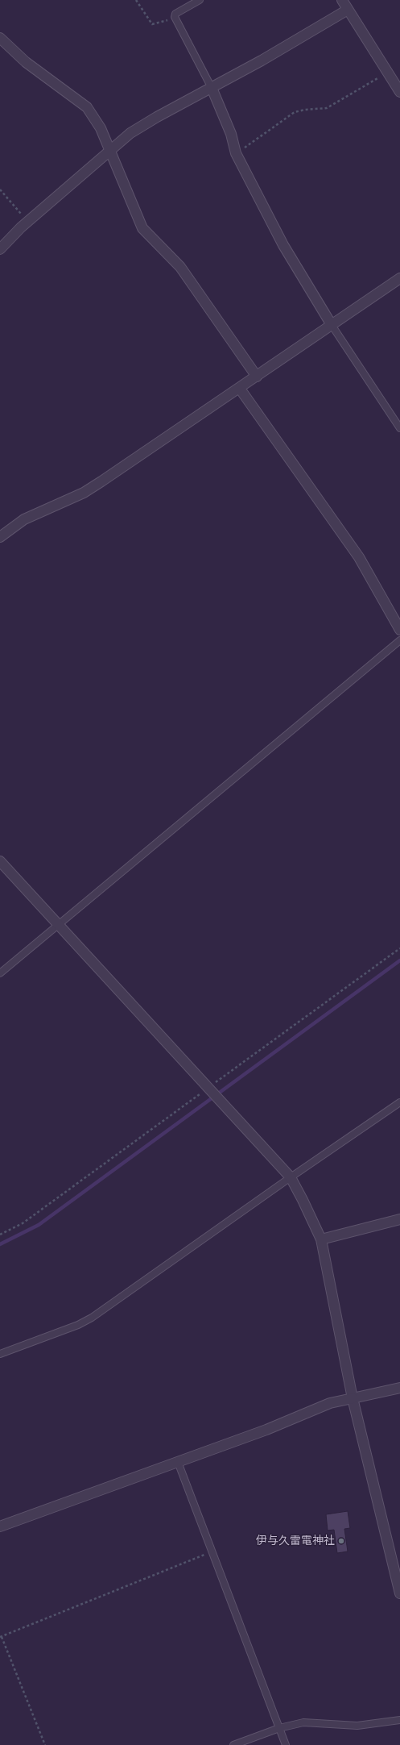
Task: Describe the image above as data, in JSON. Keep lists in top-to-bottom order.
{
  "places": ["伊与久雷電神社"]
}
